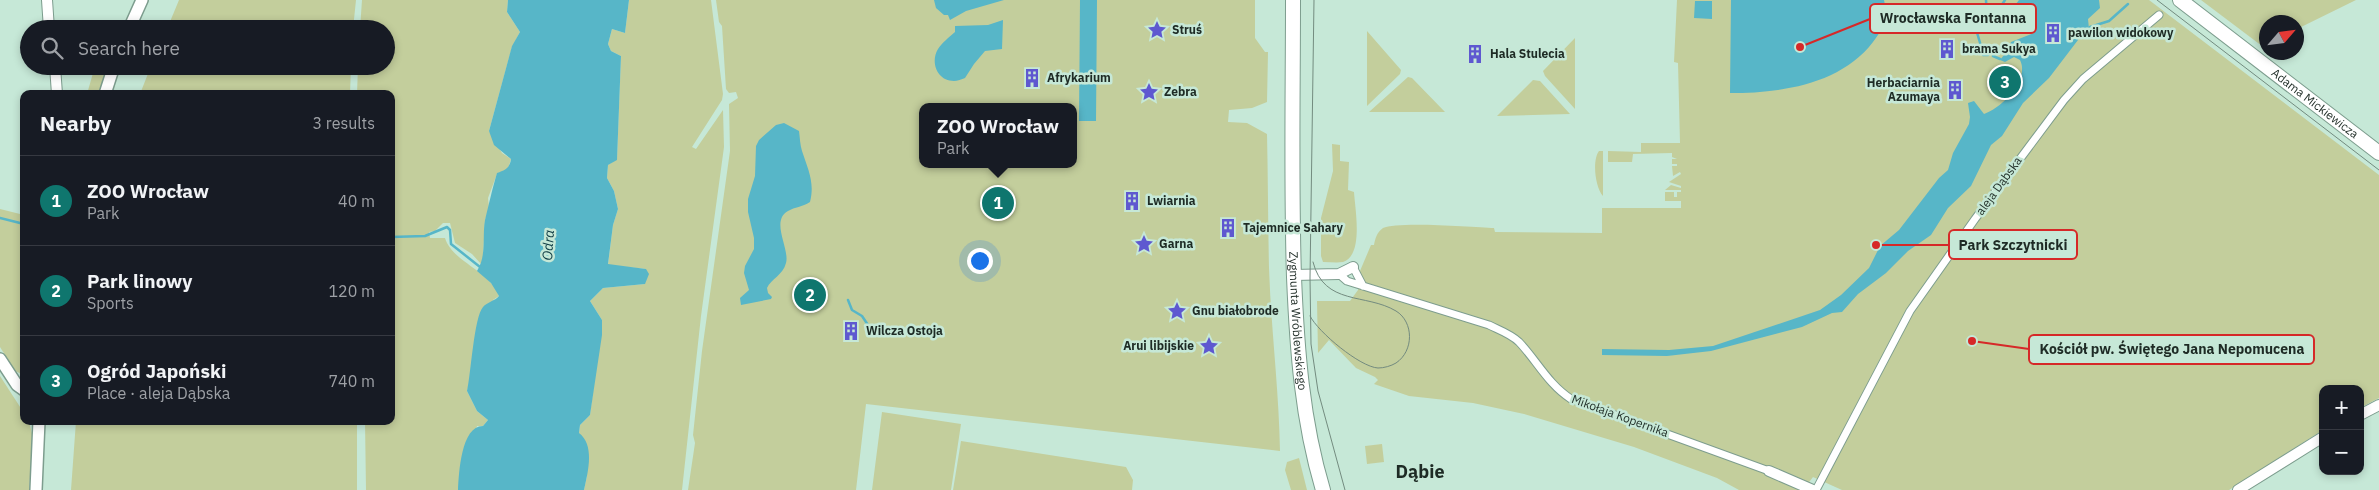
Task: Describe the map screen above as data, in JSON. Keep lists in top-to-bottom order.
{
  "streets": {
    "main road": ["Adama Mickiewicza", "Zygmunta Wróblewskiego"],
    "street": ["aleja Dąbska", "Mikołaja Kopernika"]
  },
  "crossings": [
    ["aleja Dąbska", "Mikołaja Kopernika"],
    ["Zygmunta Wróblewskiego", "Mikołaja Kopernika"]
  ],
  "districts": ["Dąbie"],
  "water": ["Odra"],
  "places": {
    "place": [
      "Struś",
      "Zebra",
      "Garna",
      "Gnu białobrode",
      "Arui libijskie"
    ],
    "building": [
      "pawilon widokowy",
      "brama Sukya",
      "Hala Stulecia",
      "Afrykarium",
      "Herbaciarnia Azumaya",
      "Lwiarnia",
      "Tajemnice Sahary",
      "Wilcza Ostoja"
    ],
    "other": ["Wrocławska Fontanna", "Park Szczytnicki", "Kościół pw. Świętego Jana Nepomucena"]
  },
  "north": "top right",
  "page": {
    "search": "Search here",
    "pins": ["3", "1", "2"],
    "heading": ["Nearby", "3 results"],
    "popup": ["ZOO Wrocław", "Park"],
    "list": [
      {
        "mark": "1",
        "name": "ZOO Wrocław",
        "note": "Park",
        "value": "40 m"
      },
      {
        "mark": "2",
        "name": "Park linowy",
        "note": "Sports",
        "value": "120 m"
      },
      {
        "mark": "3",
        "name": "Ogród Japoński",
        "note": "Place · aleja Dąbska",
        "value": "740 m"
      }
    ],
    "map_buttons": ["+", "−"]
  }
}
